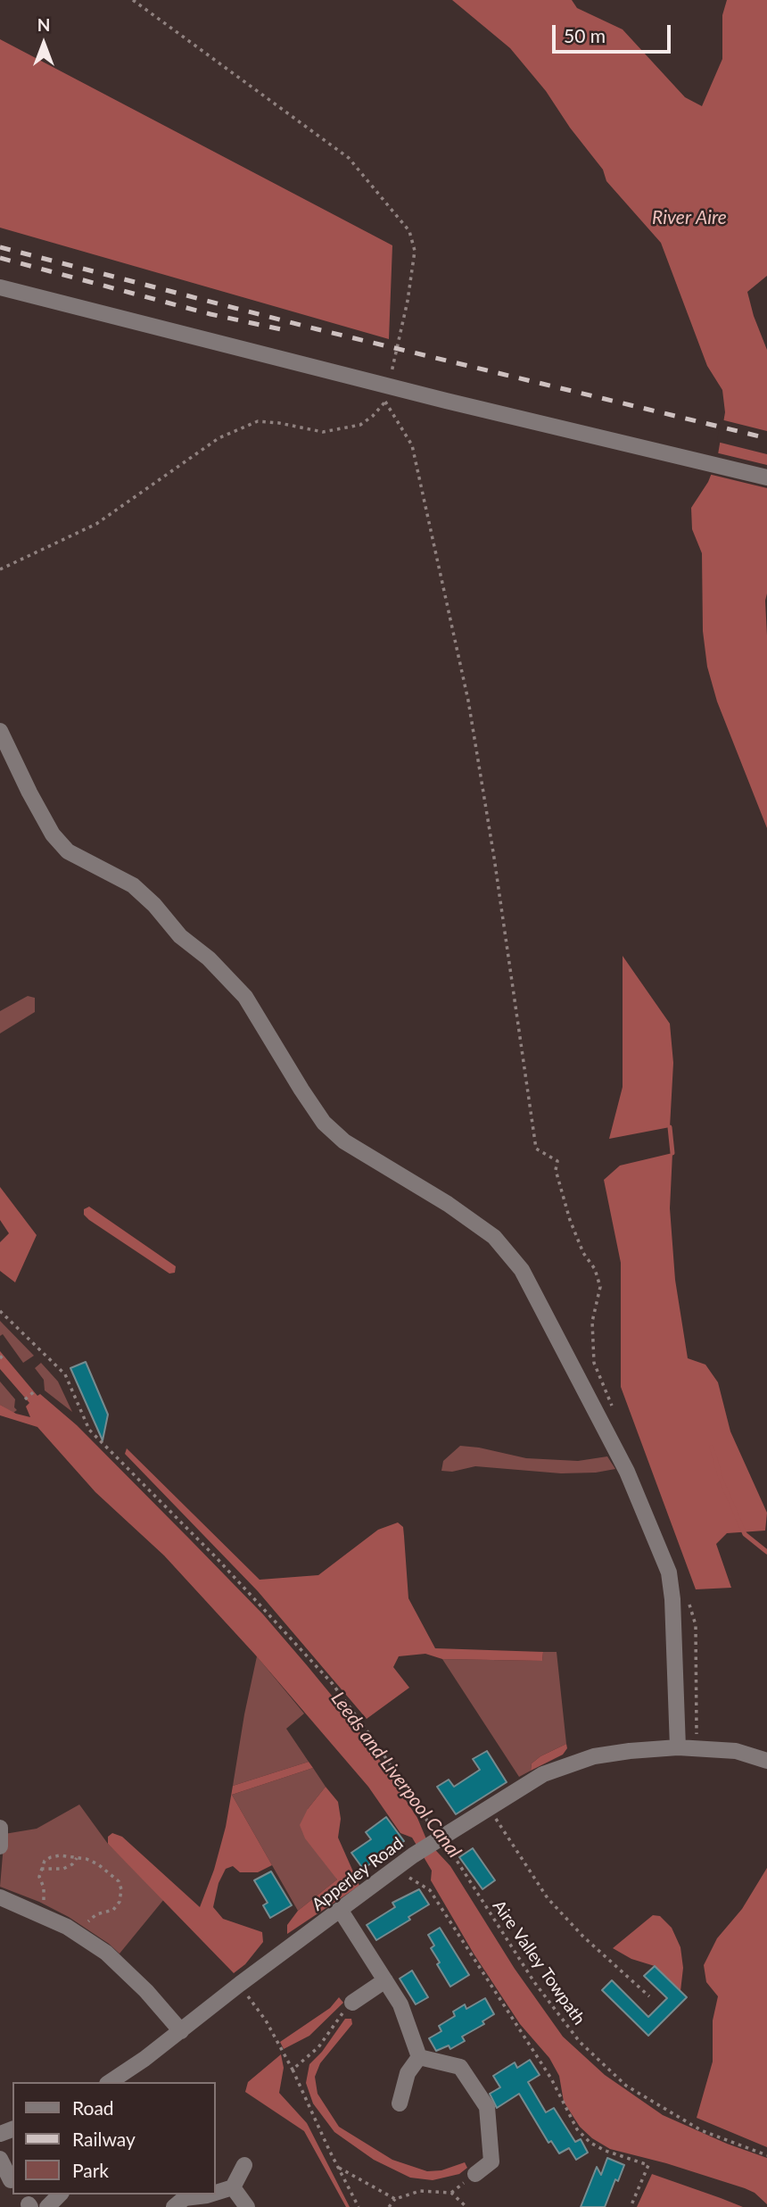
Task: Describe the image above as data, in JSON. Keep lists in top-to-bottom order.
{
  "streets": {
    "street": ["Apperley Road"],
    "path": ["Aire Valley Towpath"]
  },
  "crossings": [
    ["Apperley Road", "Aire Valley Towpath"]
  ],
  "water": ["River Aire", "Leeds and Liverpool Canal"],
  "legend": ["Road", "Railway", "Park"],
  "scale_bar": "50 m",
  "north": "top"
}
